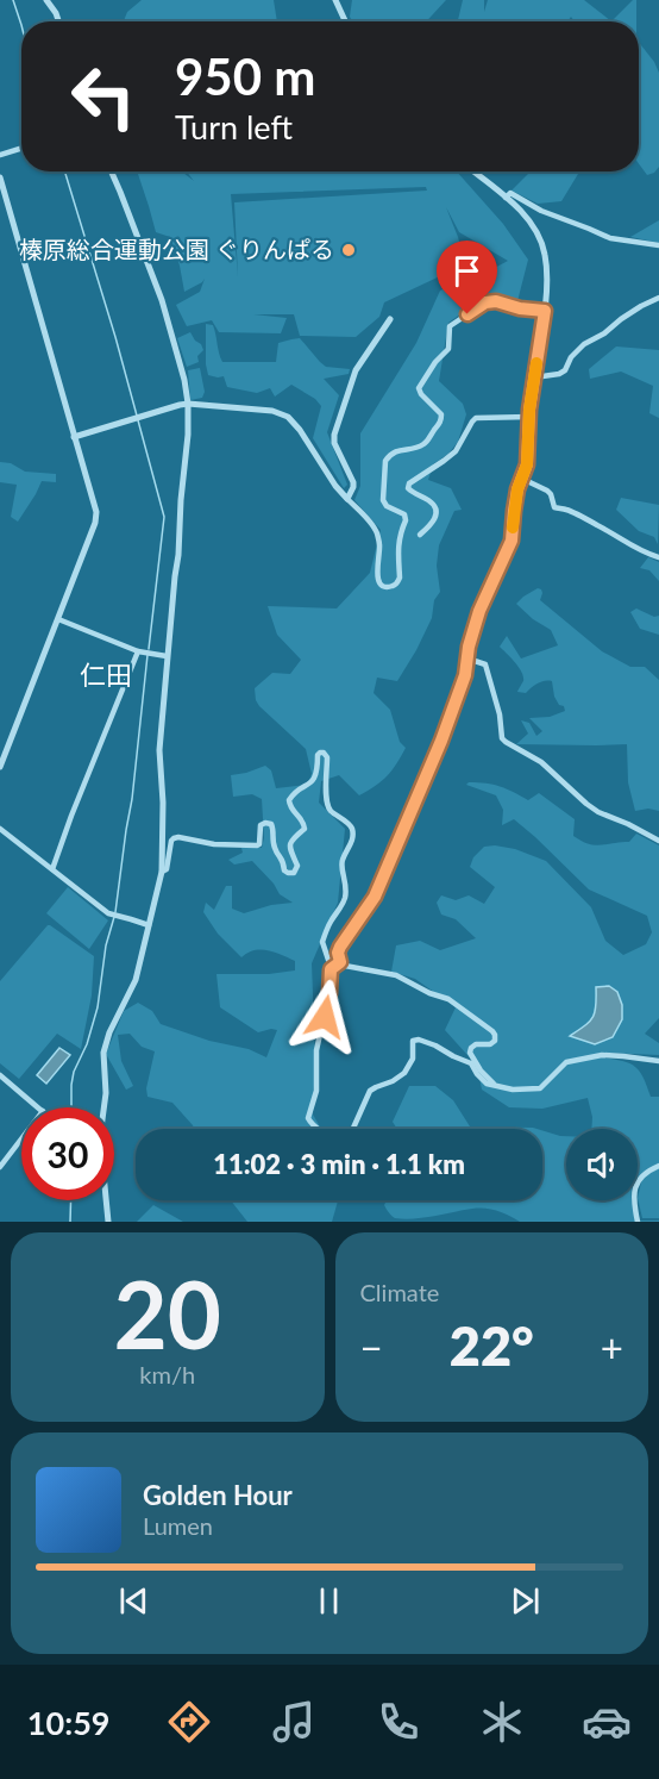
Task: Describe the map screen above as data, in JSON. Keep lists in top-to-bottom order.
{
  "districts": ["仁田"],
  "places": ["榛原総合運動公園 ぐりんぱる"],
  "page": {
    "turn": ["950 m", "Turn left"],
    "limit": "30",
    "trip": "11:02 · 3 min · 1.1 km",
    "tile": [
      ["20", "km/h"],
      "Climate"
    ],
    "heat": ["−", "22°", "+"],
    "song": ["Golden Hour", "Lumen"],
    "tabs": "10:59"
  }
}
